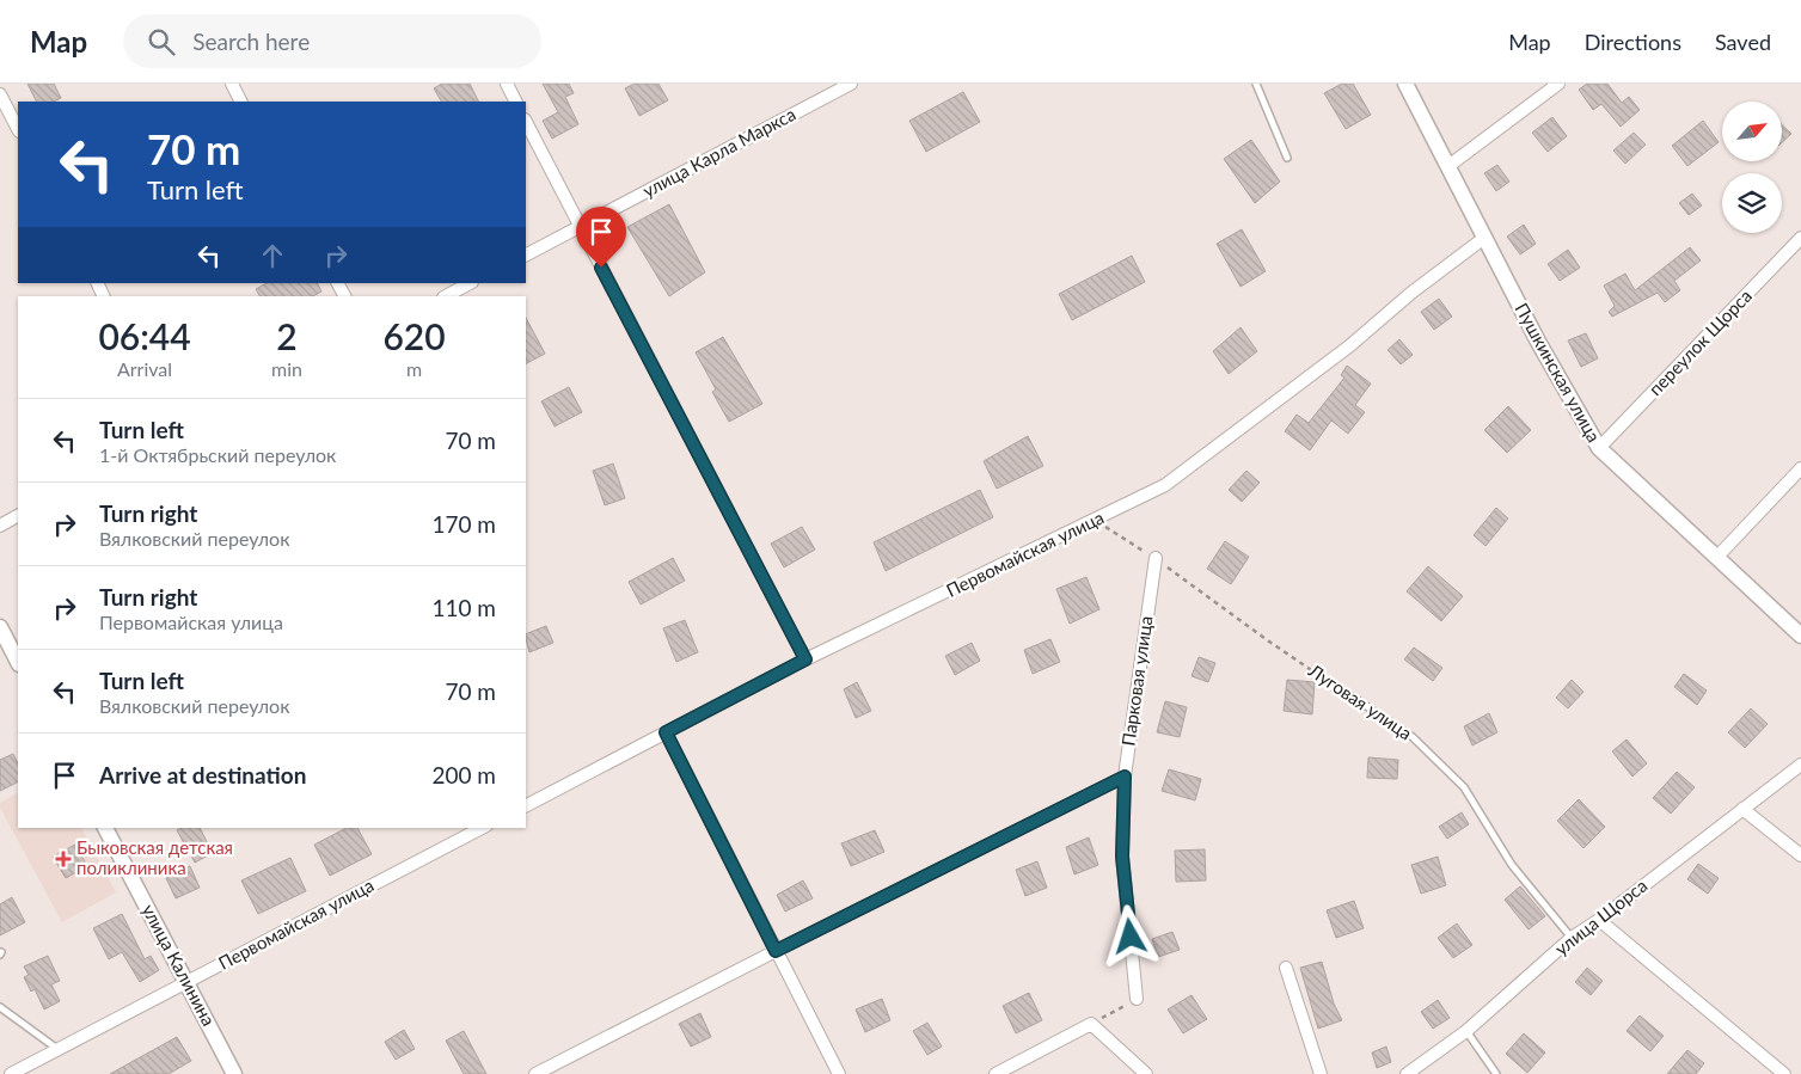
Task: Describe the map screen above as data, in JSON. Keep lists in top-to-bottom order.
{
  "streets": {
    "street": [
      "улица Карла Маркса",
      "переулок Щорса",
      "Пушкинская улица",
      "Первомайская улица",
      "Парковая улица",
      "улица Щорса",
      "улица Калинина"
    ],
    "lane": ["Луговая улица"]
  },
  "crossings": [
    ["переулок Щорса", "Пушкинская улица"],
    ["Пушкинская улица", "Первомайская улица"],
    ["Первомайская улица", "Луговая улица"],
    ["Первомайская улица", "улица Калинина"],
    ["Парковая улица", "Луговая улица"],
    ["Луговая улица", "улица Щорса"]
  ],
  "places": {
    "health": ["Быковская детская поликлиника"]
  },
  "north": "top right",
  "page": {
    "header": "Map",
    "search": "Search here",
    "nav": ["Map", "Directions", "Saved"],
    "turn": ["70 m", "Turn left"],
    "eta": [
      "06:44",
      "Arrival",
      "2",
      "min",
      "620",
      "m"
    ],
    "list": [
      {
        "name": "Turn left",
        "note": "1-й Октябрьский переулок",
        "value": "70 m"
      },
      {
        "name": "Turn right",
        "note": "Вялковский переулок",
        "value": "170 m"
      },
      {
        "name": "Turn right",
        "note": "Первомайская улица",
        "value": "110 m"
      },
      {
        "name": "Turn left",
        "note": "Вялковский переулок",
        "value": "70 m"
      },
      {
        "name": "Arrive at destination",
        "value": "200 m"
      }
    ]
  }
}
